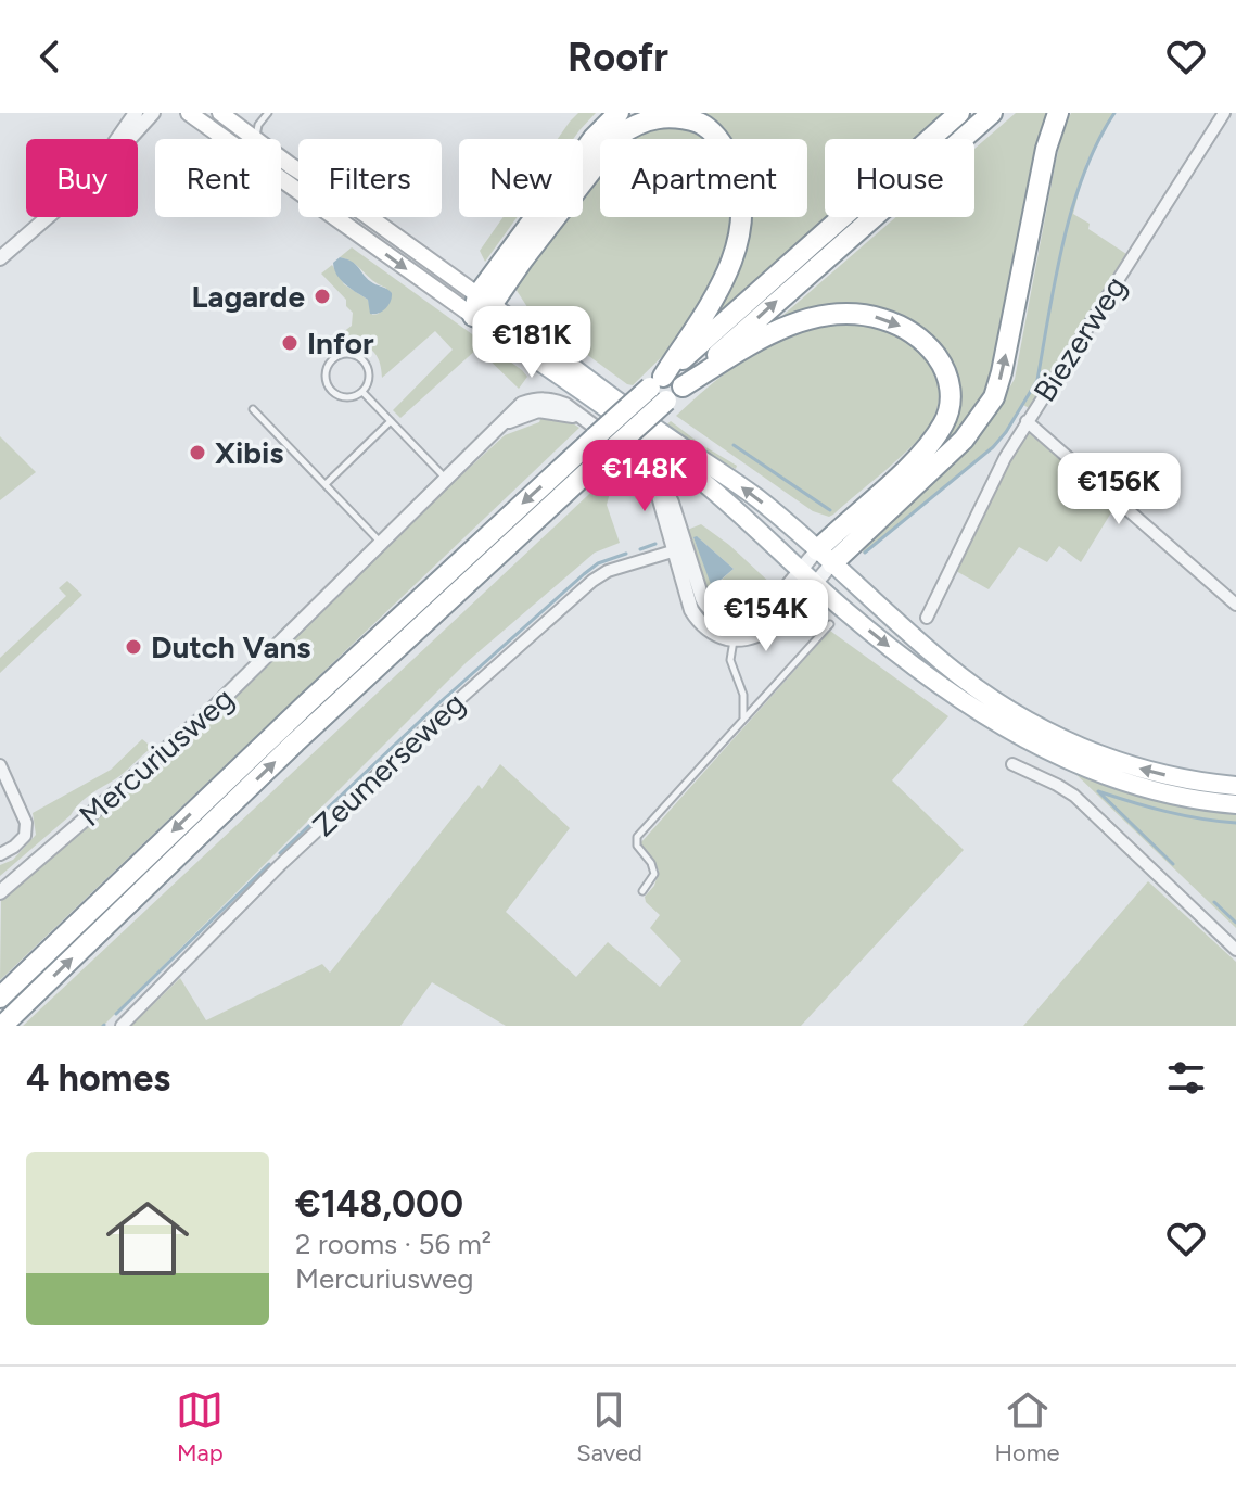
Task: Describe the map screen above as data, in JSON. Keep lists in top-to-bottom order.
{
  "streets": {
    "street": ["Biezerweg", "Mercuriusweg", "Zeumerseweg"]
  },
  "crossings": [
    ["Mercuriusweg", "Zeumerseweg"]
  ],
  "places": [
    "Lagarde",
    "Infor",
    "Xibis",
    "Dutch Vans"
  ],
  "page": {
    "header": "Roofr",
    "chip": [
      "Buy",
      "Rent",
      "Filters",
      "New",
      "Apartment",
      "House"
    ],
    "price": [
      "€181K",
      "€148K",
      "€156K",
      "€154K"
    ],
    "heading": "4 homes",
    "list": [
      {
        "name": "€148,000",
        "note": "2 rooms · 56 m² · Mercuriusweg"
      }
    ],
    "tabs": ["Map", "Saved", "Home"]
  }
}
